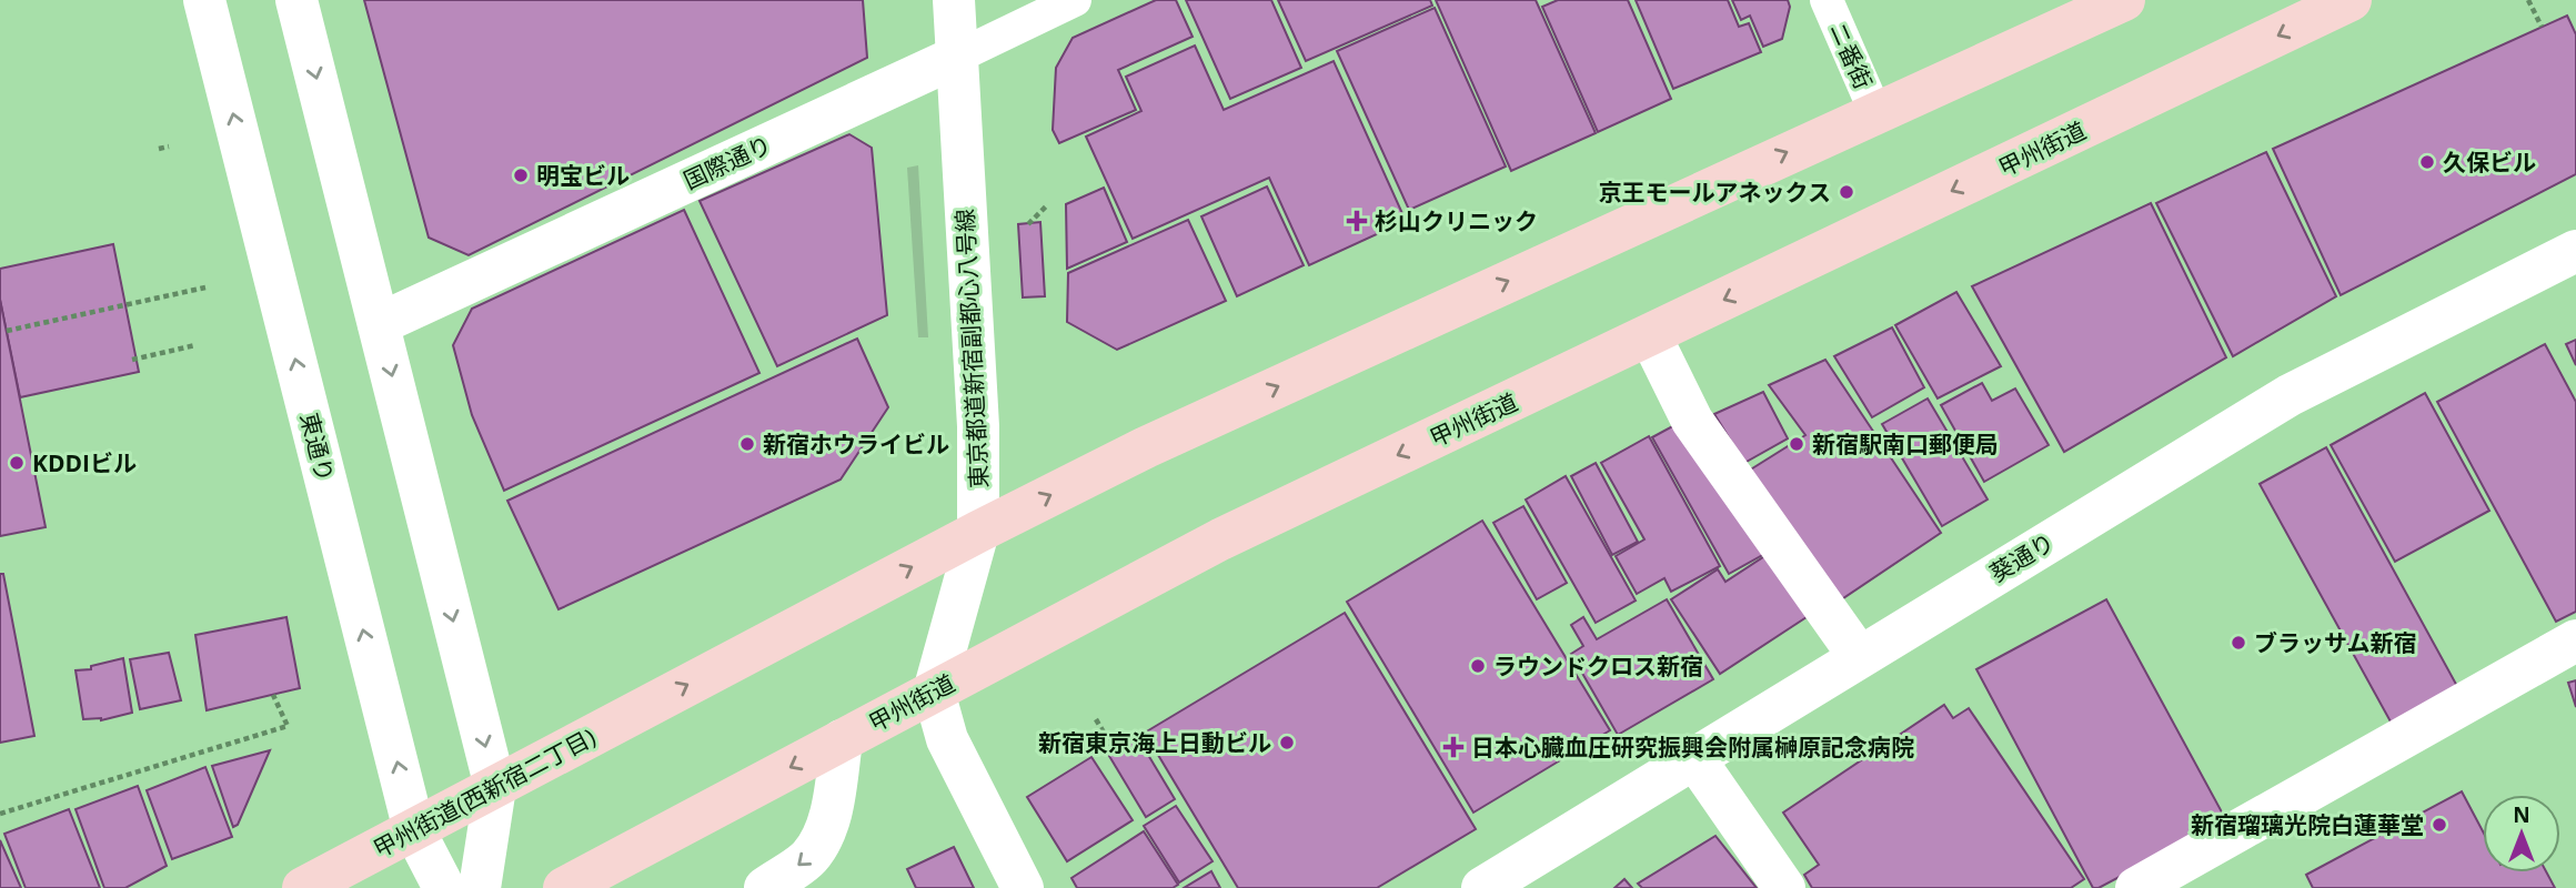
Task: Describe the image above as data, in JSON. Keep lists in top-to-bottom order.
{
  "streets": {
    "highway": ["甲州街道", "甲州街道(西新宿二丁目)"],
    "street": [
      "ニ番街",
      "国際通り",
      "東京都道新宿副都心八号線",
      "東通り",
      "葵通り"
    ]
  },
  "crossings": [
    ["甲州街道", "東京都道新宿副都心八号線"],
    ["国際通り", "東京都道新宿副都心八号線"],
    ["東京都道新宿副都心八号線", "甲州街道(西新宿二丁目)"],
    ["東通り", "甲州街道(西新宿二丁目)"]
  ],
  "one_way": ["甲州街道(西新宿二丁目)"],
  "places": {
    "other": [
      "久保ビル",
      "明宝ビル",
      "京王モールアネックス",
      "新宿ホウライビル",
      "新宿駅南口郵便局",
      "KDDIビル",
      "ブラッサム新宿",
      "ラウンドクロス新宿",
      "新宿東京海上日動ビル",
      "新宿瑠璃光院白蓮華堂"
    ],
    "health": ["杉山クリニック", "日本心臓血圧研究振興会附属榊原記念病院"]
  },
  "north": "top"
}
